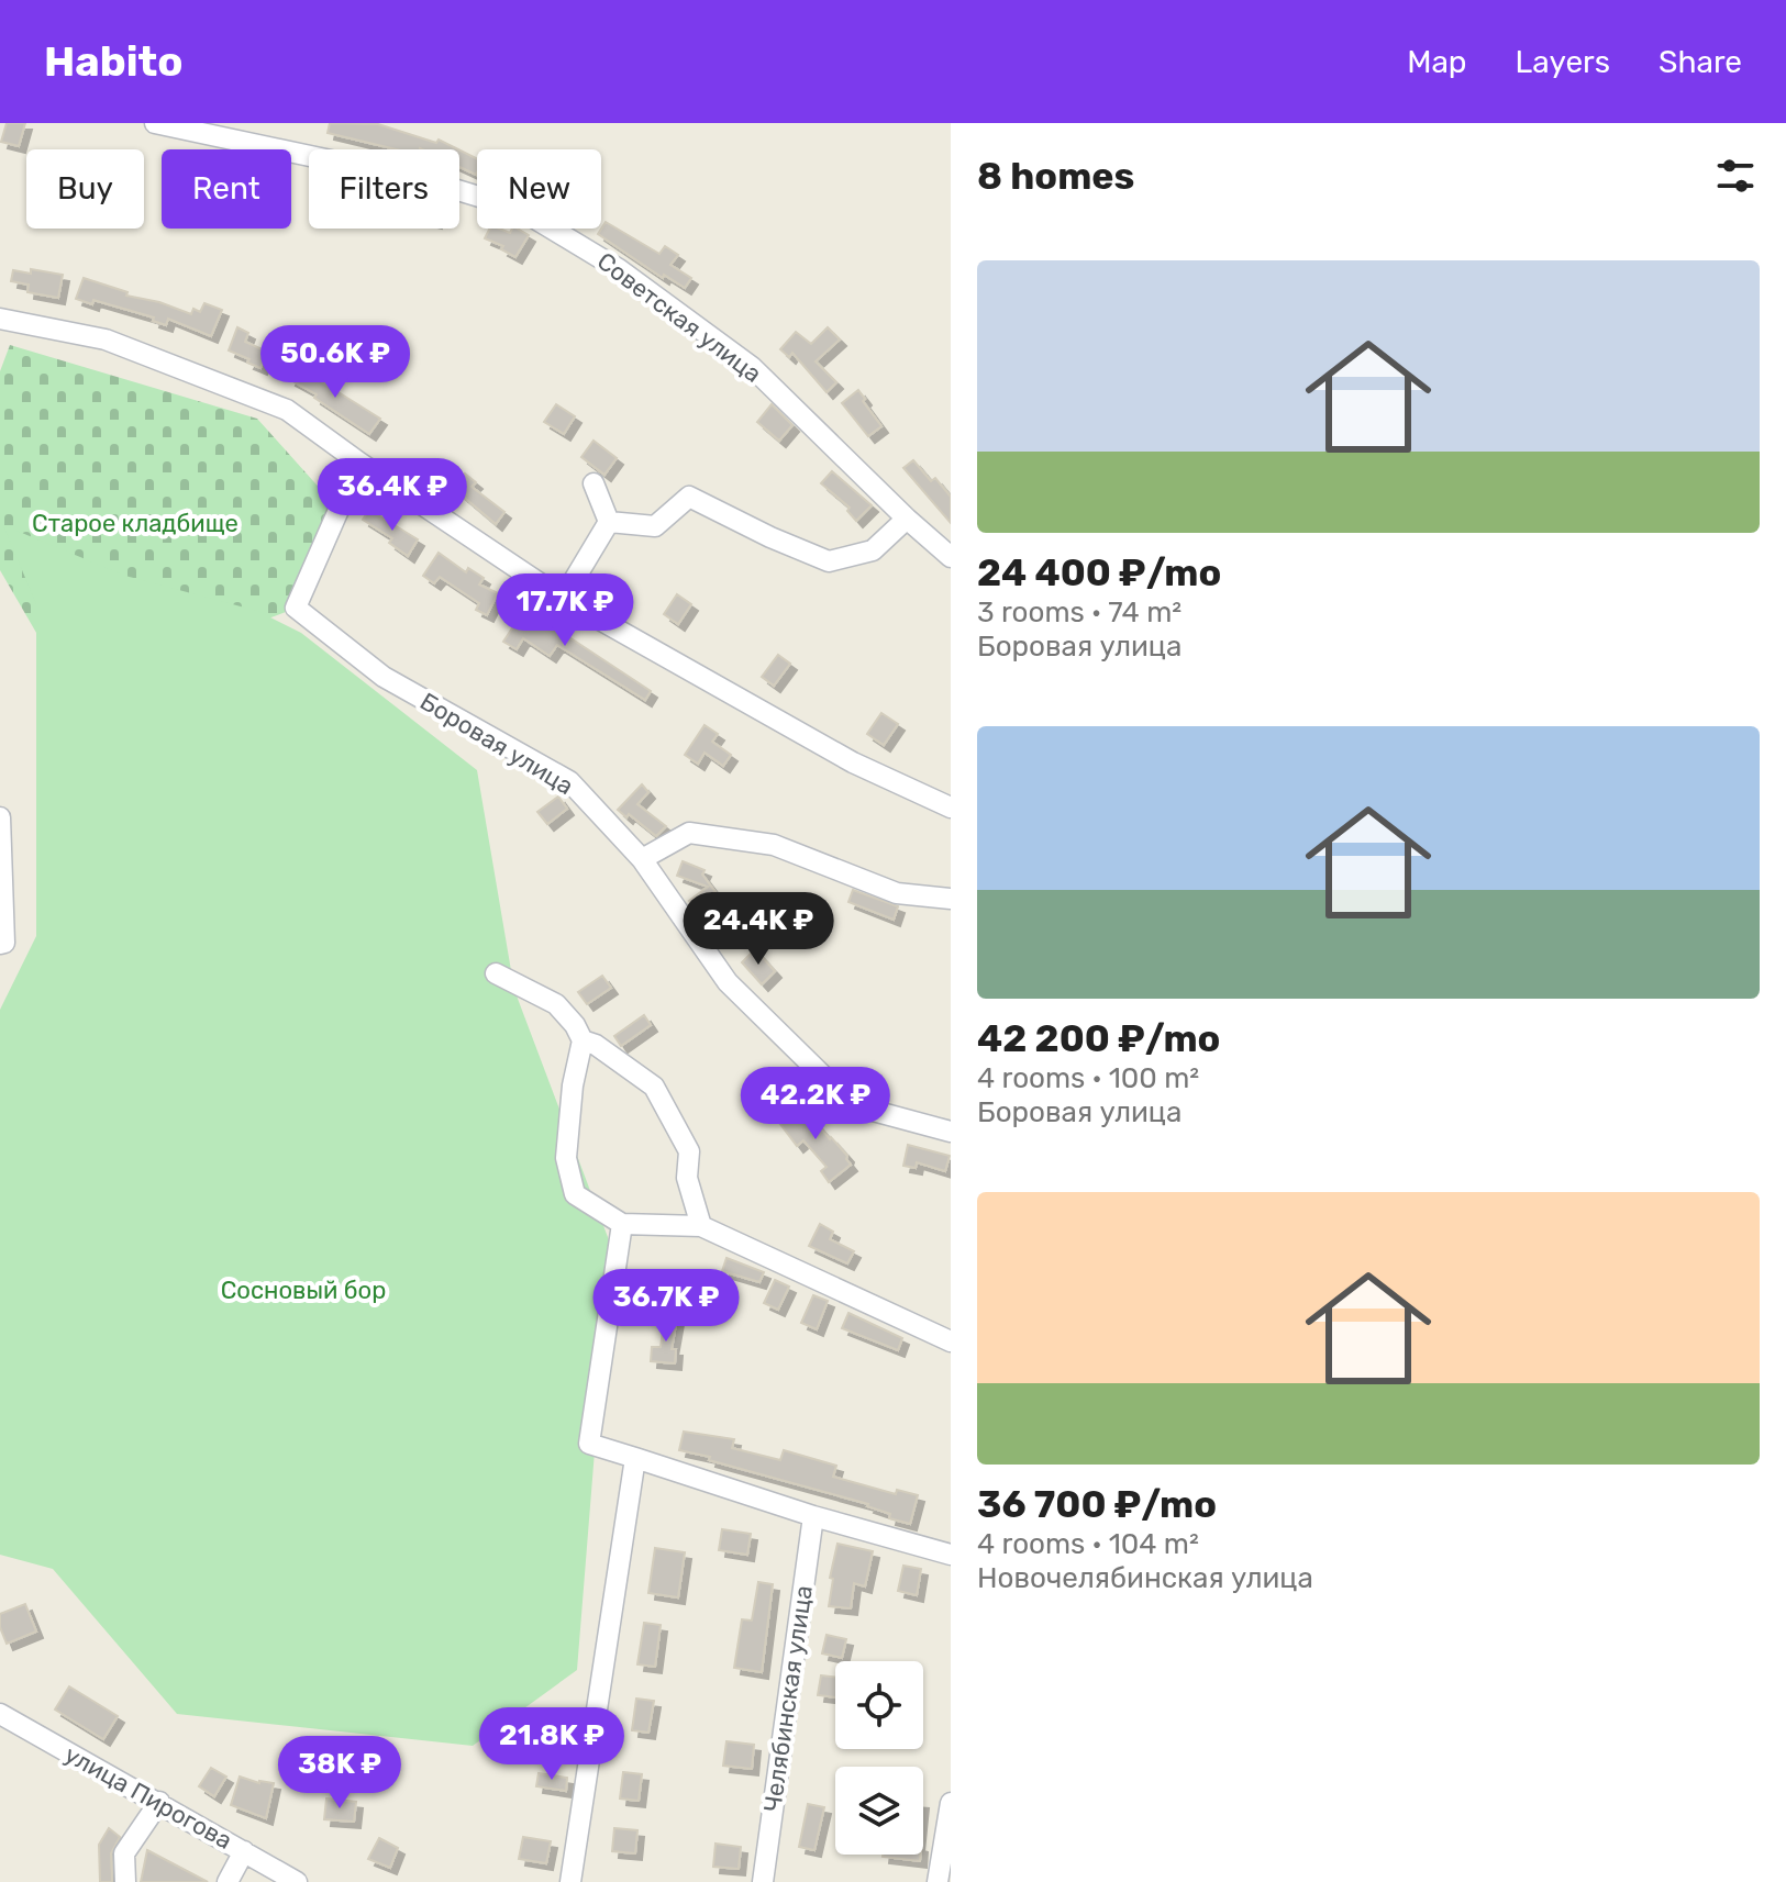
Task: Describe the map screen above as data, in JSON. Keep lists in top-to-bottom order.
{
  "streets": {
    "street": [
      "Советская улица",
      "Боровая улица",
      "Челябинская улица",
      "улица Пирогова"
    ]
  },
  "parks": ["Старое кладбище", "Сосновый бор"],
  "page": {
    "header": "Habito",
    "nav": ["Map", "Layers", "Share"],
    "heading": "8 homes",
    "chip": [
      "Buy",
      "Rent",
      "Filters",
      "New"
    ],
    "list": [
      {
        "name": "24 400 ₽/mo",
        "note": "3 rooms · 74 m² · Боровая улица"
      },
      {
        "name": "42 200 ₽/mo",
        "note": "4 rooms · 100 m² · Боровая улица"
      },
      {
        "name": "36 700 ₽/mo",
        "note": "4 rooms · 104 m² · Новочелябинская улица"
      }
    ],
    "price": [
      "50.6K ₽",
      "36.4K ₽",
      "17.7K ₽",
      "24.4K ₽",
      "42.2K ₽",
      "36.7K ₽",
      "21.8K ₽",
      "38K ₽"
    ]
  }
}
